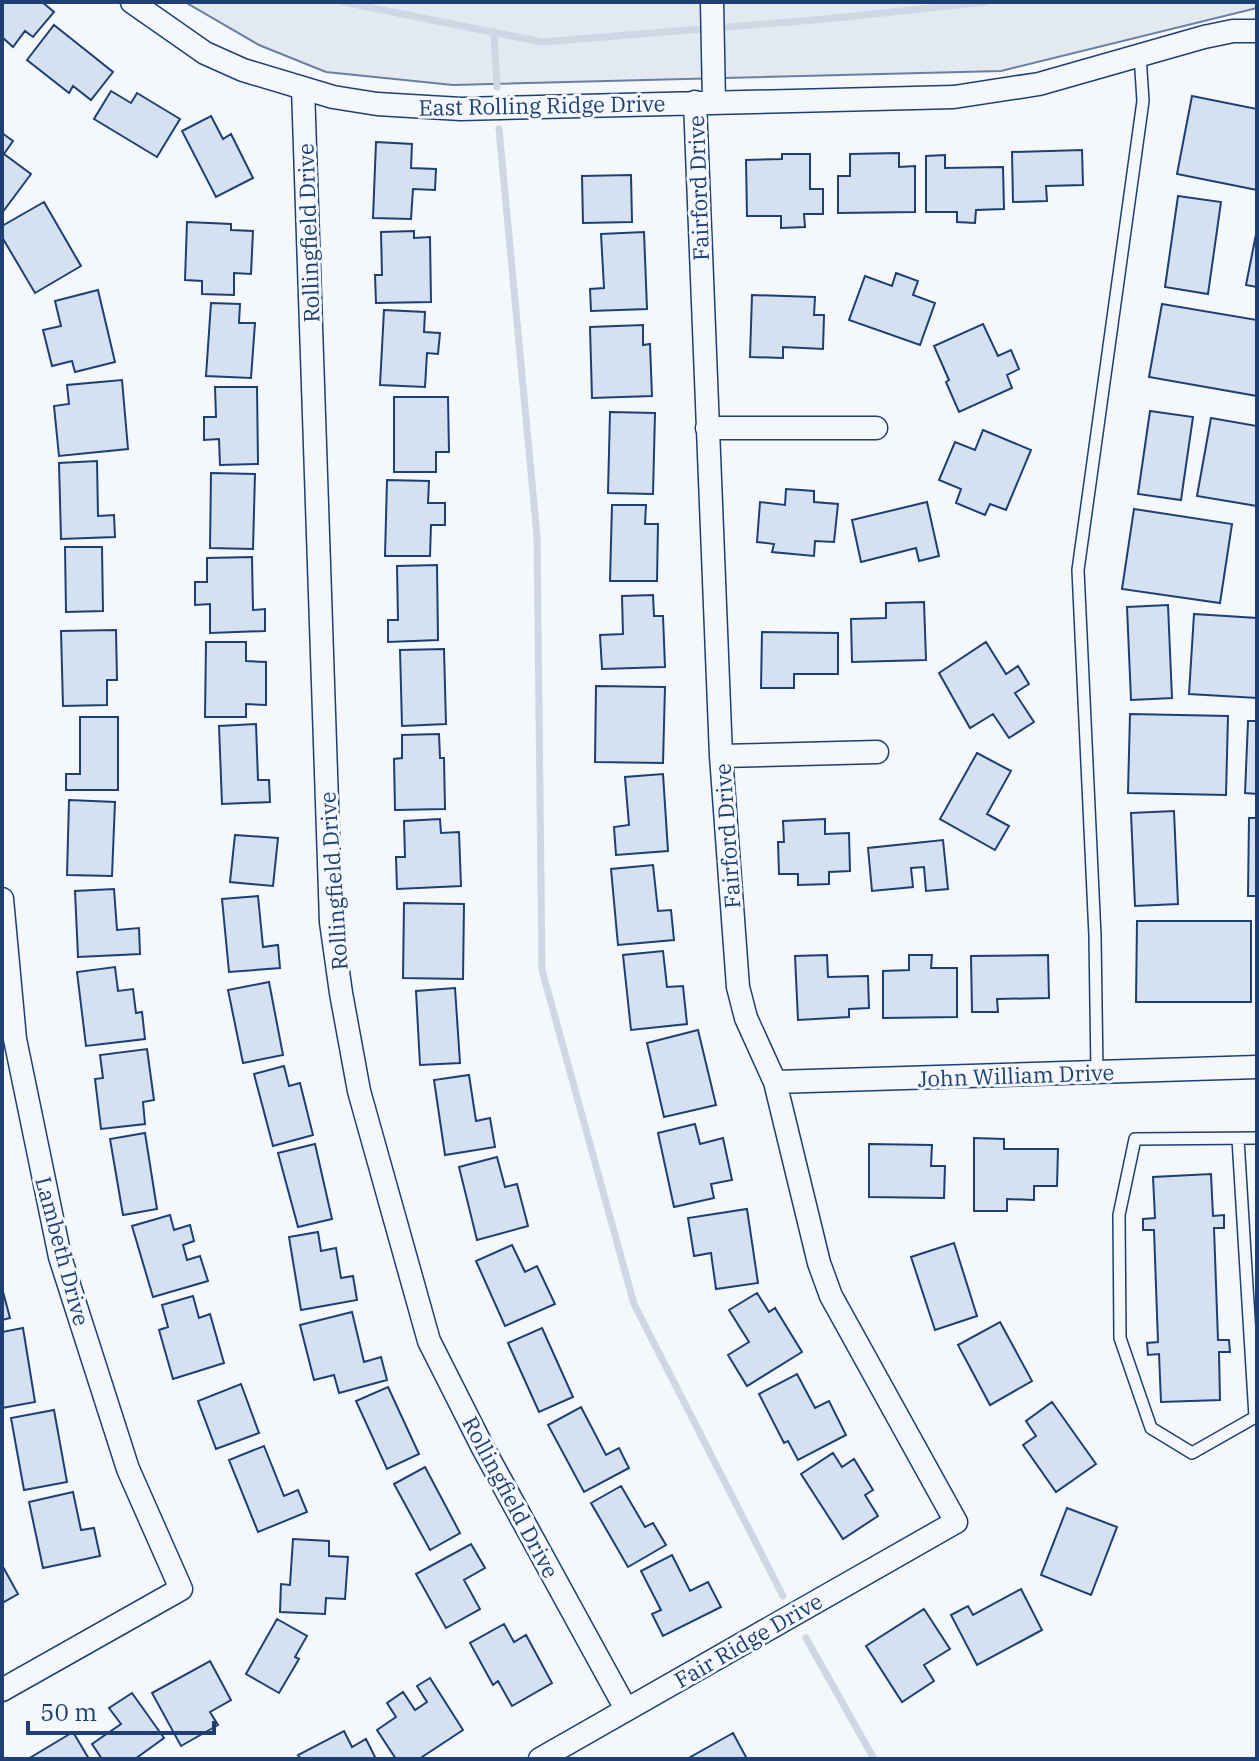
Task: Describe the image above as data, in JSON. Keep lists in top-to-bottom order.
{
  "streets": {
    "street": [
      "East Rolling Ridge Drive",
      "Fairford Drive",
      "Rollingfield Drive",
      "John William Drive",
      "Lambeth Drive",
      "Fair Ridge Drive"
    ]
  },
  "crossings": [
    ["East Rolling Ridge Drive", "Fairford Drive"],
    ["East Rolling Ridge Drive", "Rollingfield Drive"],
    ["Fairford Drive", "John William Drive"],
    ["Fairford Drive", "Fair Ridge Drive"],
    ["Rollingfield Drive", "Fair Ridge Drive"]
  ],
  "scale_bar": "50 m"
}
